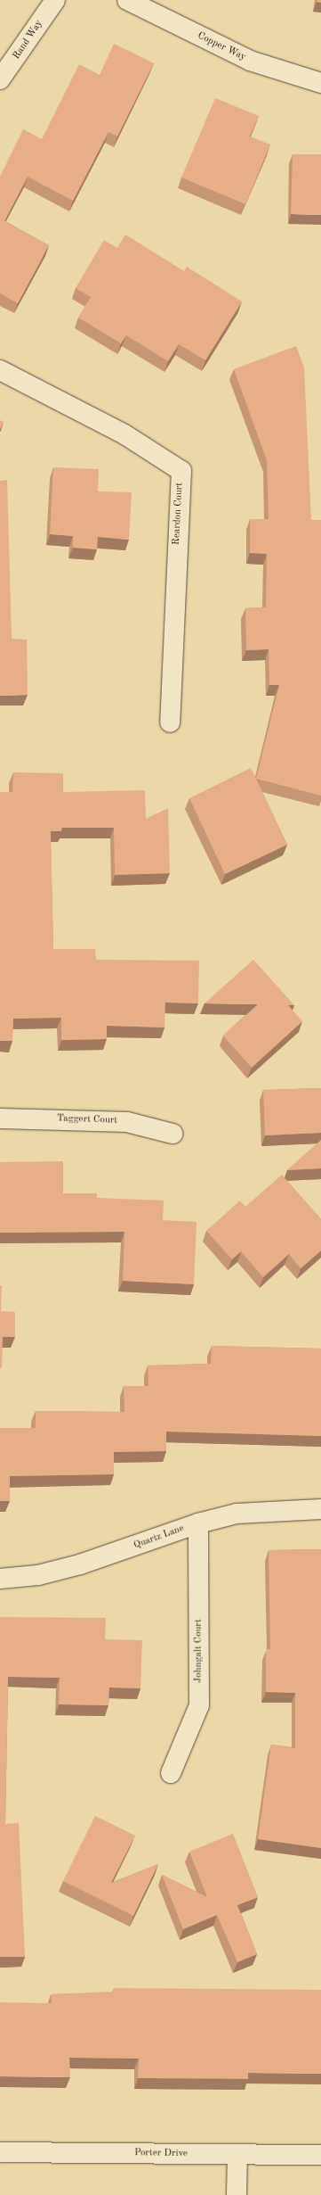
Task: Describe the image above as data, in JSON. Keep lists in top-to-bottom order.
{
  "streets": {
    "street": [
      "Rand Way",
      "Copper Way",
      "Reardon Court",
      "Taggert Court",
      "Quartz Lane",
      "Johngalt Court",
      "Porter Drive"
    ]
  },
  "crossings": [
    ["Quartz Lane", "Johngalt Court"]
  ]
}
